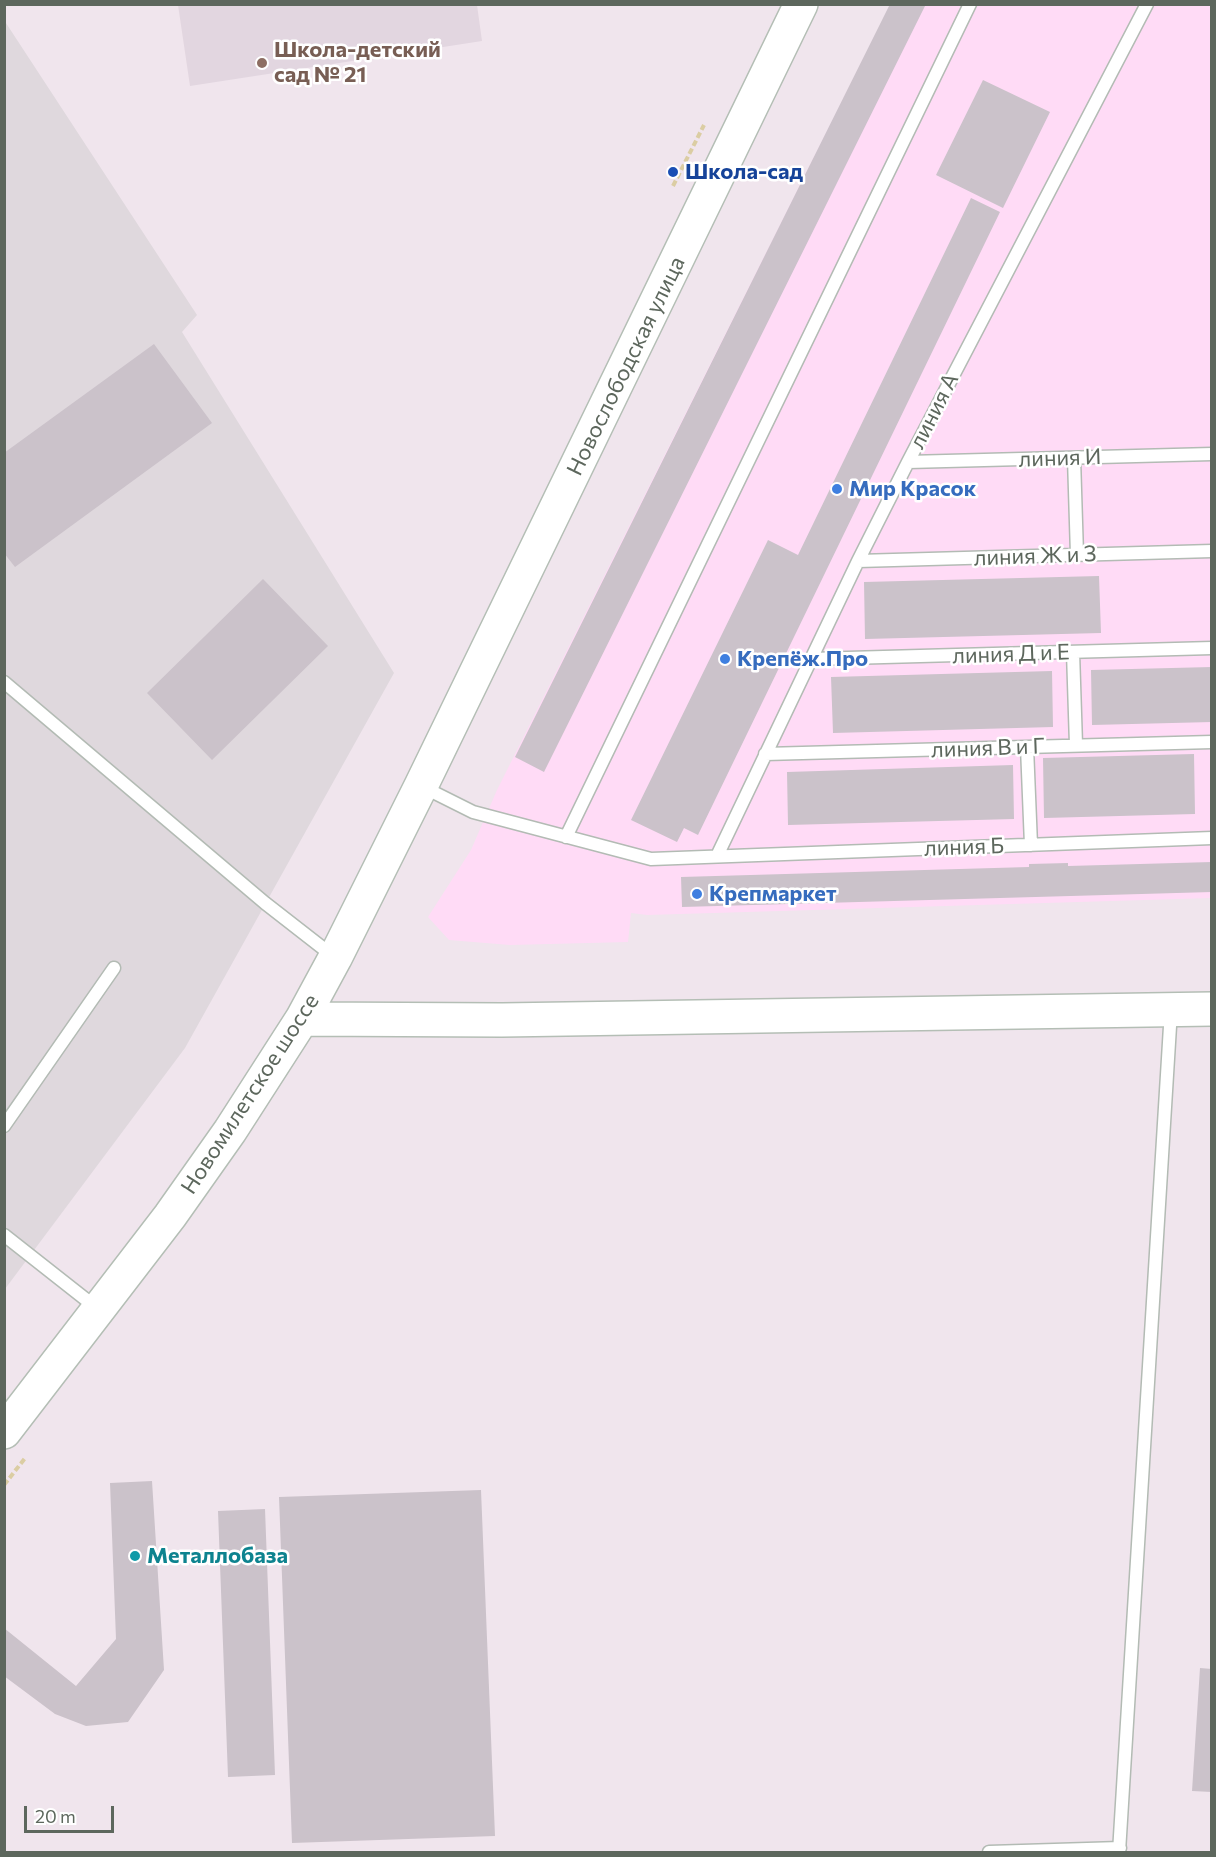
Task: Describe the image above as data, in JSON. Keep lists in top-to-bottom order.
{
  "streets": {
    "main road": ["Новослободская улица", "Новомилетское шоссе"],
    "lane": [
      "линия А",
      "линия И",
      "линия Ж и З",
      "линия Д и Е",
      "линия В и Г",
      "линия Б"
    ]
  },
  "crossings": [
    ["Новослободская улица", "Новомилетское шоссе"],
    ["линия А", "линия И"],
    ["линия А", "линия Ж и З"],
    ["линия А", "линия Д и Е"],
    ["линия А", "линия В и Г"],
    ["линия А", "линия Б"],
    ["линия Б", "Новомилетское шоссе"]
  ],
  "places": [
    "Школа-детский сад № 21",
    "Школа-сад",
    "Мир Красок",
    "Крепёж.Про",
    "Крепмаркет",
    "Металлобаза"
  ],
  "scale_bar": "20 m"
}
